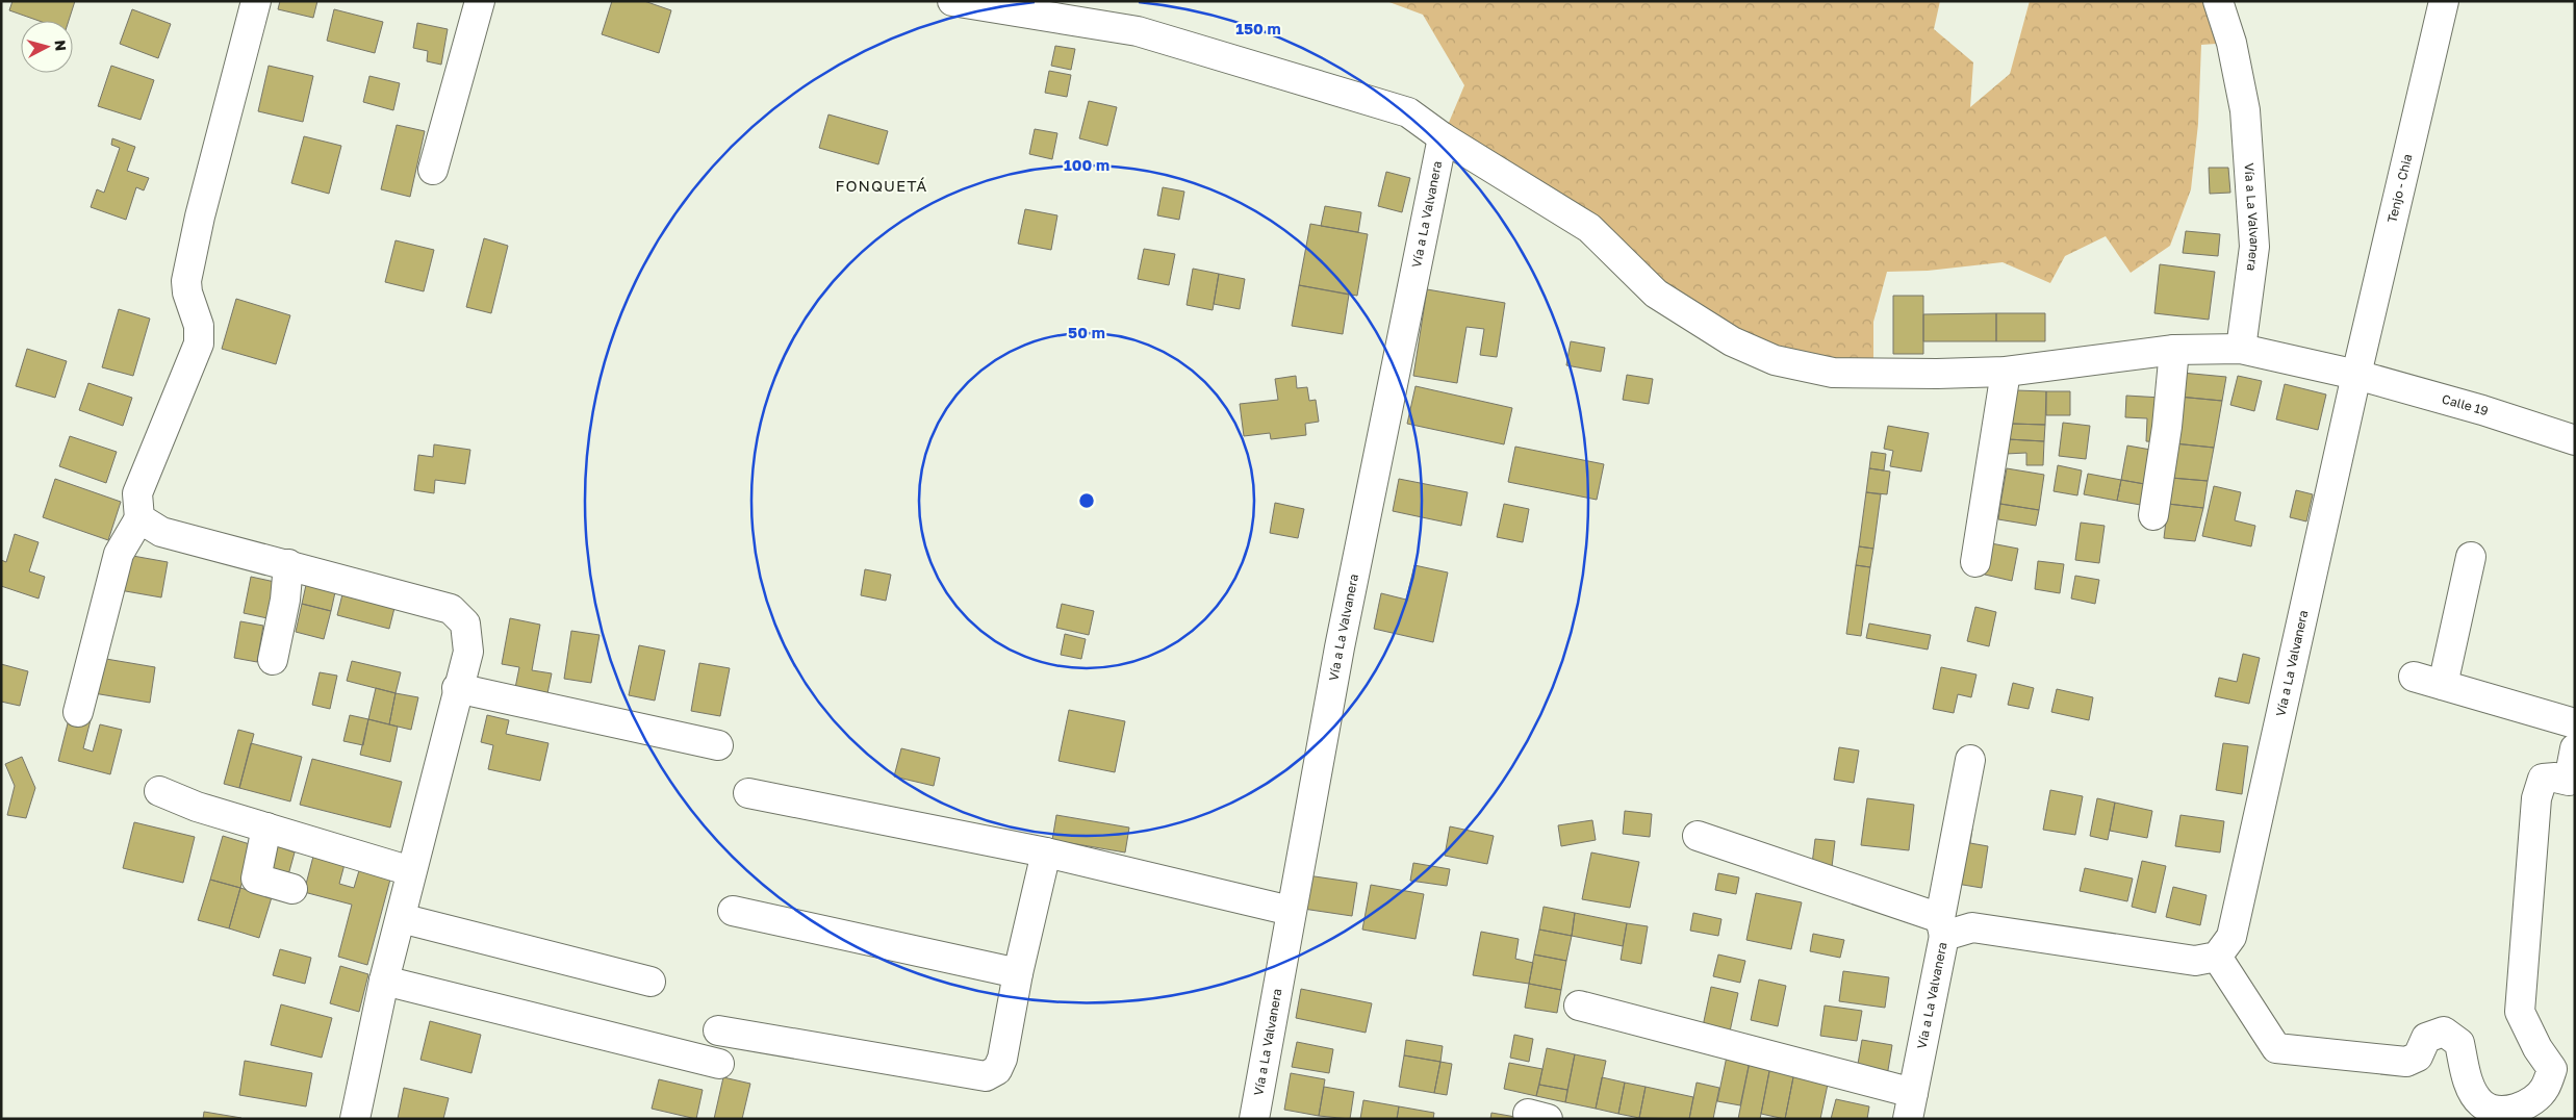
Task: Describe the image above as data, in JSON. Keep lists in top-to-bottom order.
{
  "streets": {
    "street": ["Tenjo - Chia", "Vía a La Valvanera", "Calle 19"]
  },
  "crossings": [
    ["Tenjo - Chia", "Vía a La Valvanera"],
    ["Tenjo - Chia", "Calle 19"],
    ["Vía a La Valvanera", "Calle 19"]
  ],
  "districts": ["FONQUETÁ"],
  "north": "right",
  "rings": ["150 m", "100 m", "50 m"]
}
